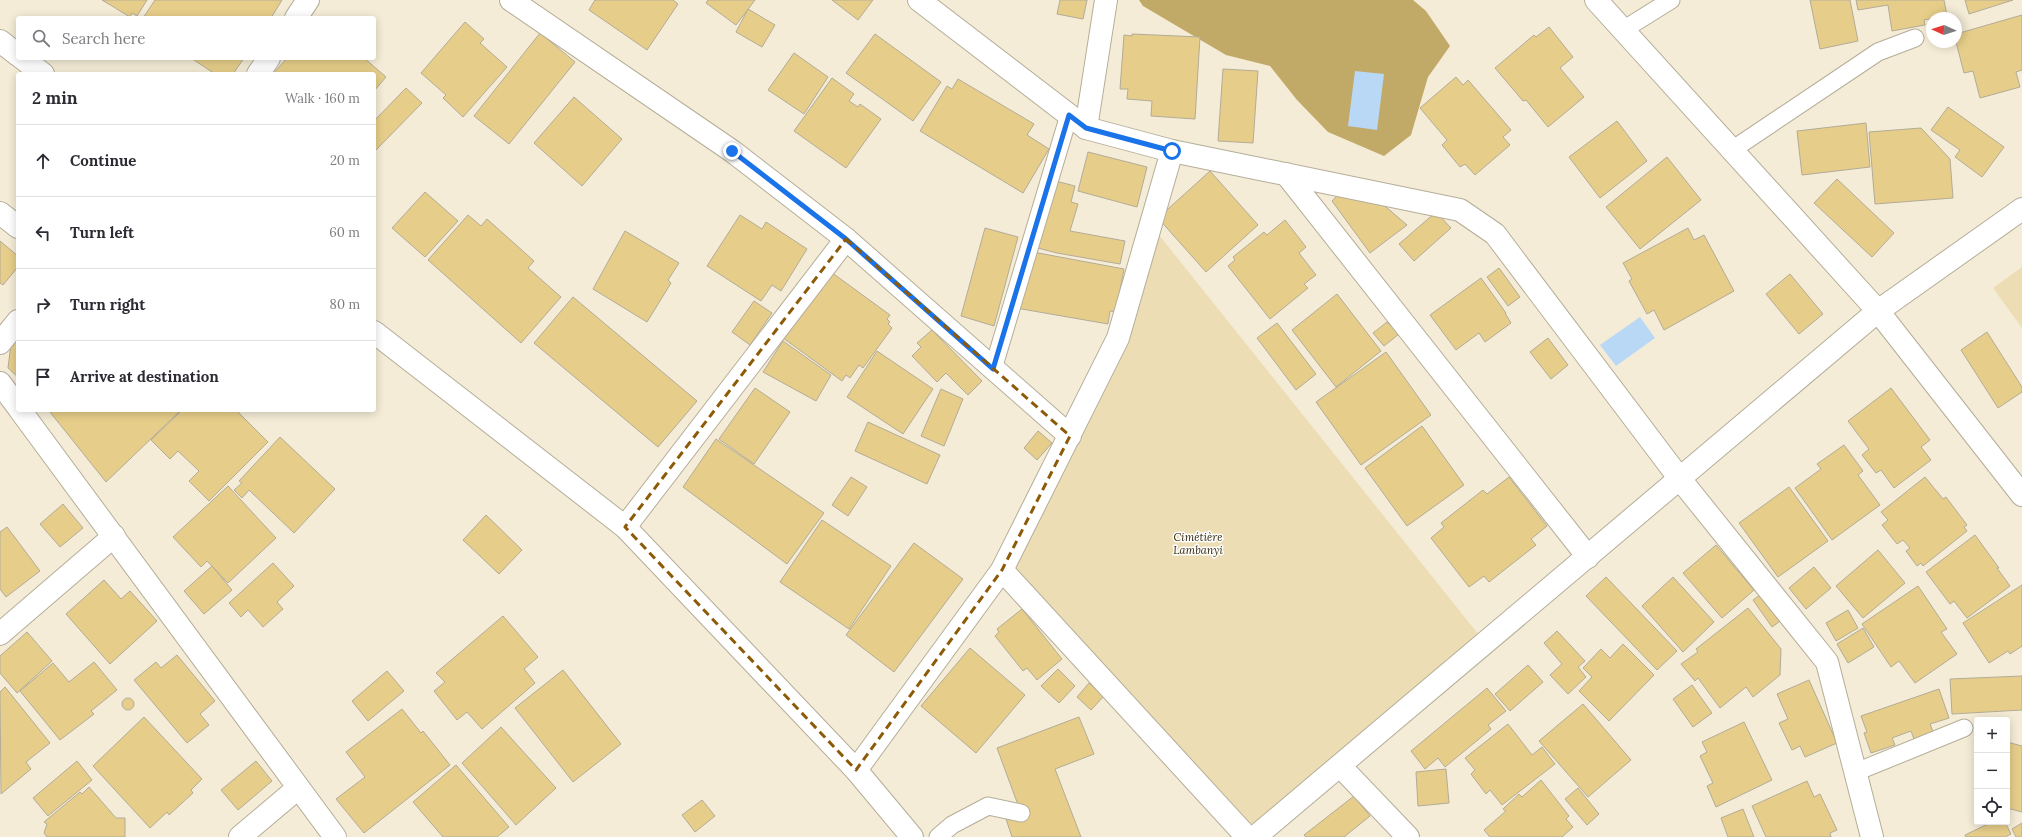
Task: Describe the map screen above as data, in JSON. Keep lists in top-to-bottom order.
{
  "parks": ["Cimétière Lambanyi"],
  "north": "left",
  "page": {
    "search": "Search here",
    "heading": ["2 min", "Walk · 160 m"],
    "list": [
      ["Continue", "20 m"],
      ["Turn left", "60 m"],
      ["Turn right", "80 m"],
      "Arrive at destination"
    ],
    "map_buttons": ["+", "−"]
  }
}
